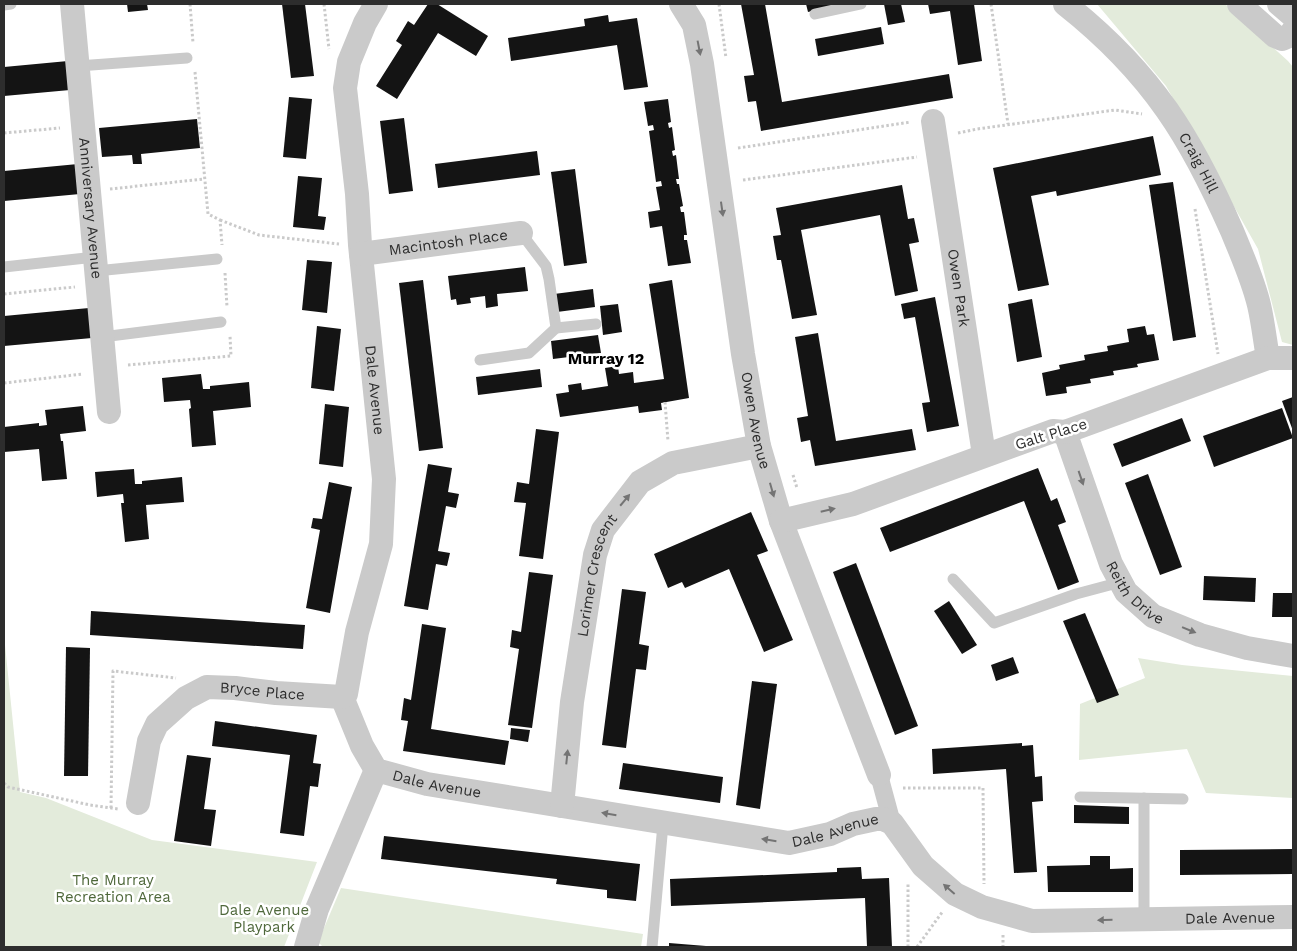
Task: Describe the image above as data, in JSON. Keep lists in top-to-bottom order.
{
  "streets": {
    "street": [
      "Craig Hill",
      "Anniversary Avenue",
      "Macintosh Place",
      "Owen Park",
      "Dale Avenue",
      "Owen Avenue",
      "Galt Place",
      "Lorimer Crescent",
      "Reith Drive",
      "Bryce Place"
    ]
  },
  "crossings": [
    ["Craig Hill", "Galt Place"],
    ["Macintosh Place", "Dale Avenue"],
    ["Owen Park", "Galt Place"],
    ["Dale Avenue", "Owen Avenue"],
    ["Dale Avenue", "Lorimer Crescent"],
    ["Dale Avenue", "Bryce Place"],
    ["Owen Avenue", "Galt Place"],
    ["Owen Avenue", "Lorimer Crescent"],
    ["Galt Place", "Reith Drive"]
  ],
  "one_way": [
    "Owen Avenue",
    "Galt Place",
    "Lorimer Crescent",
    "Reith Drive"
  ],
  "districts": ["Murray 12"],
  "parks": ["The Murray Recreation Area", "Dale Avenue Playpark"]
}
